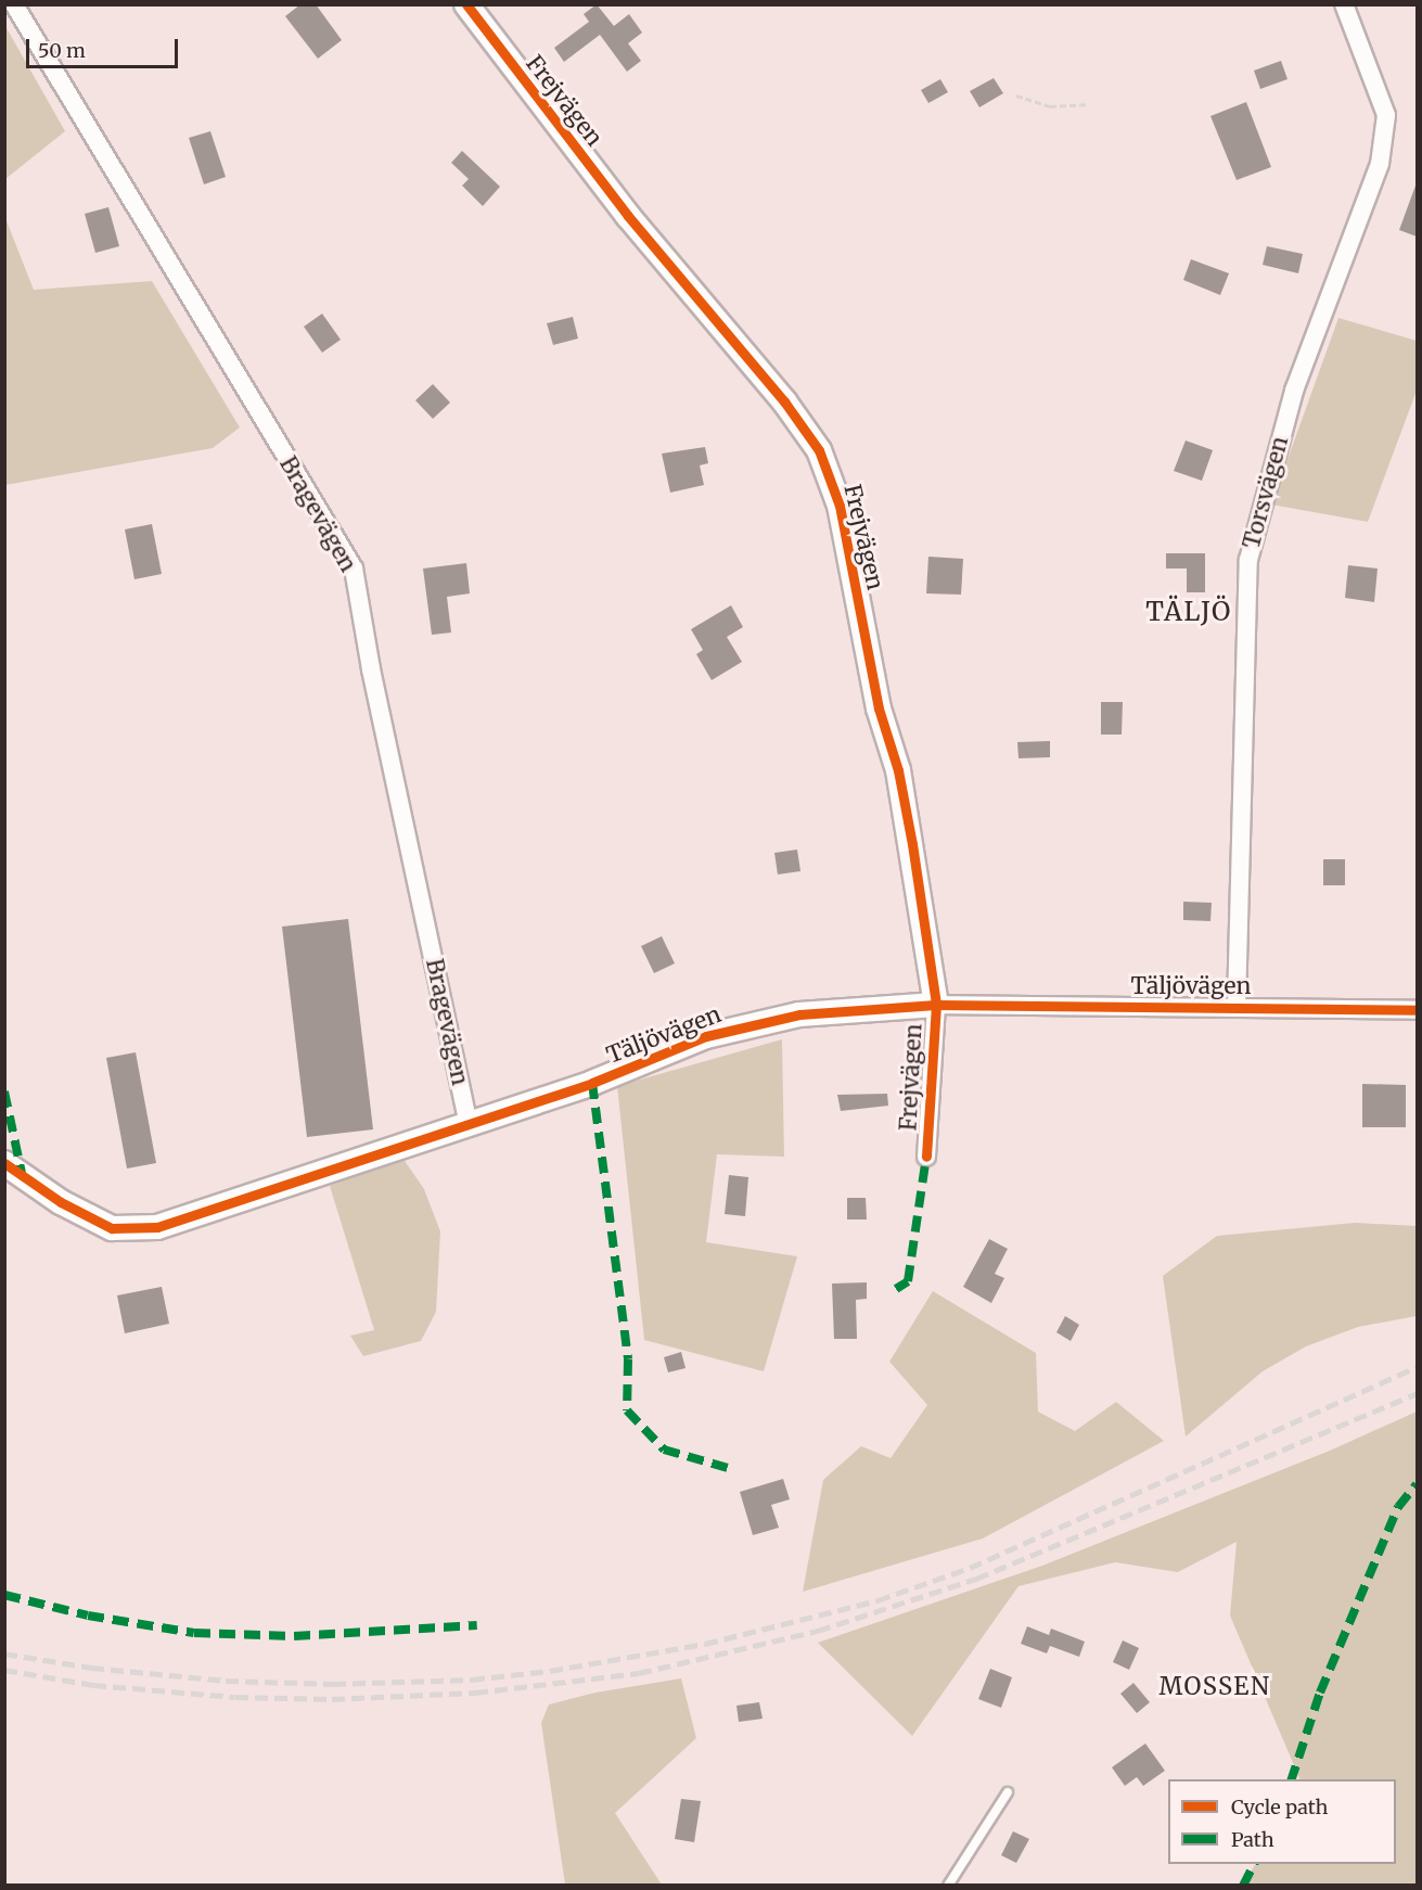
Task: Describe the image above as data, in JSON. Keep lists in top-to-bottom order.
{
  "streets": {
    "street": [
      "Frejvägen",
      "Torsvägen",
      "Bragevägen",
      "Täljövägen"
    ]
  },
  "crossings": [
    ["Frejvägen", "Täljövägen"],
    ["Torsvägen", "Täljövägen"],
    ["Bragevägen", "Täljövägen"]
  ],
  "districts": ["TÄLJÖ", "MOSSEN"],
  "legend": ["Cycle path", "Path"],
  "scale_bar": "50 m"
}
